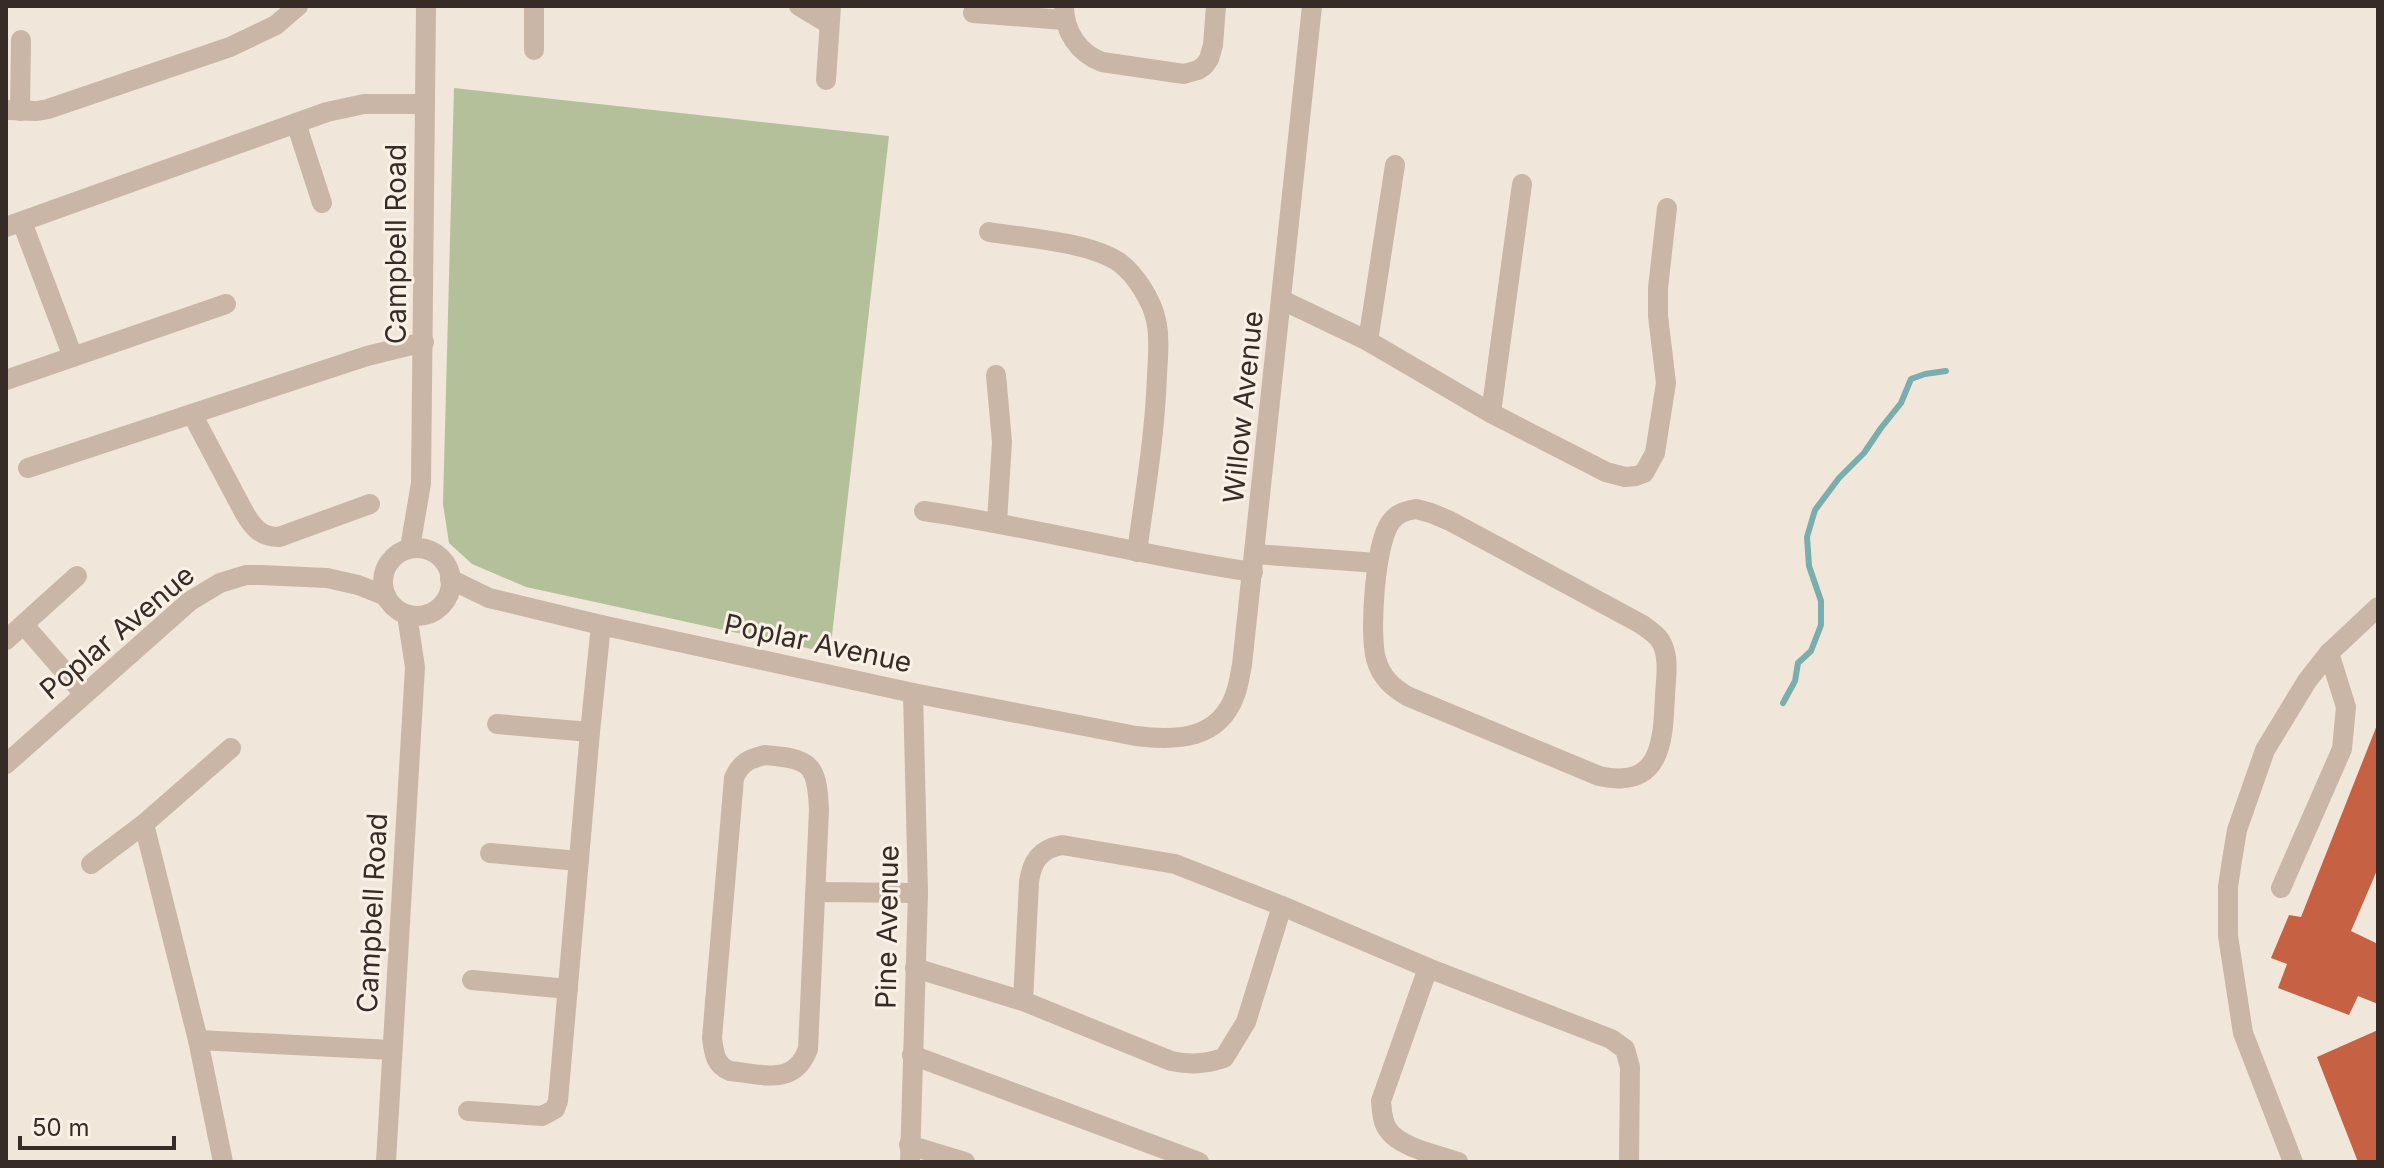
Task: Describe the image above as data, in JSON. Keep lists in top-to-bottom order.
{
  "streets": {
    "street": [
      "Campbell Road",
      "Willow Avenue",
      "Poplar Avenue",
      "Pine Avenue"
    ]
  },
  "crossings": [
    ["Campbell Road", "Poplar Avenue"],
    ["Willow Avenue", "Poplar Avenue"],
    ["Poplar Avenue", "Pine Avenue"]
  ],
  "scale_bar": "50 m"
}
